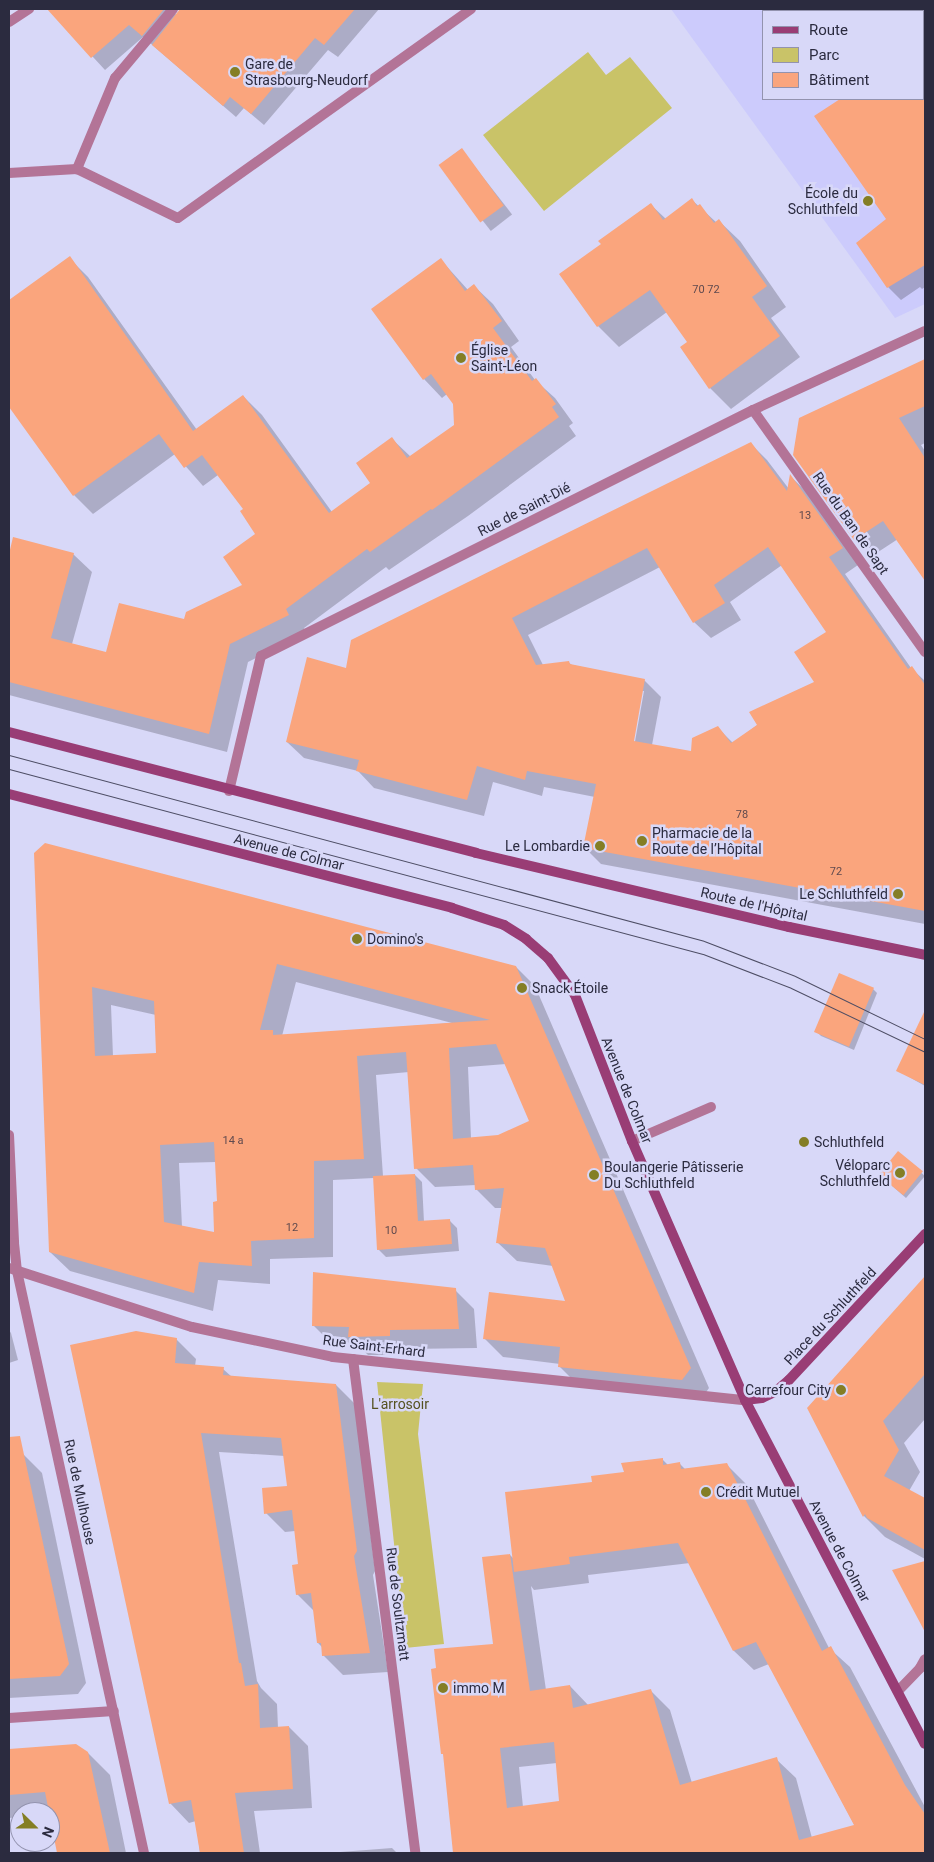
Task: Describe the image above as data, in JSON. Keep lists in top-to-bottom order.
{
  "streets": {
    "street": [
      "Rue de Saint-Dié",
      "Rue du Ban de Sapt",
      "Avenue de Colmar",
      "Route de l'Hôpital",
      "Place du Schluthfeld",
      "Rue Saint-Erhard",
      "Rue de Mulhouse",
      "Rue de Soultzmatt"
    ]
  },
  "crossings": [
    ["Rue de Saint-Dié", "Rue du Ban de Sapt"],
    ["Rue de Saint-Dié", "Route de l'Hôpital"],
    ["Avenue de Colmar", "Place du Schluthfeld"],
    ["Avenue de Colmar", "Rue Saint-Erhard"],
    ["Place du Schluthfeld", "Rue Saint-Erhard"],
    ["Rue Saint-Erhard", "Rue de Mulhouse"],
    ["Rue Saint-Erhard", "Rue de Soultzmatt"]
  ],
  "parks": ["L'arrosoir"],
  "places": [
    "Gare de Strasbourg-Neudorf",
    "École du Schluthfeld",
    "Église Saint-Léon",
    "Pharmacie de la Route de l’Hôpital",
    "Le Lombardie",
    "Le Schluthfeld",
    "Domino's",
    "Snack Étoile",
    "Schluthfeld",
    "Véloparc Schluthfeld",
    "Boulangerie Pâtisserie Du Schluthfeld",
    "Carrefour City",
    "Crédit Mutuel",
    "immo M"
  ],
  "house_numbers": [
    "70 72",
    "13",
    "78",
    "72",
    "14 a",
    "12",
    "10"
  ],
  "legend": ["Route", "Parc", "Bâtiment"],
  "north": "right"
}
